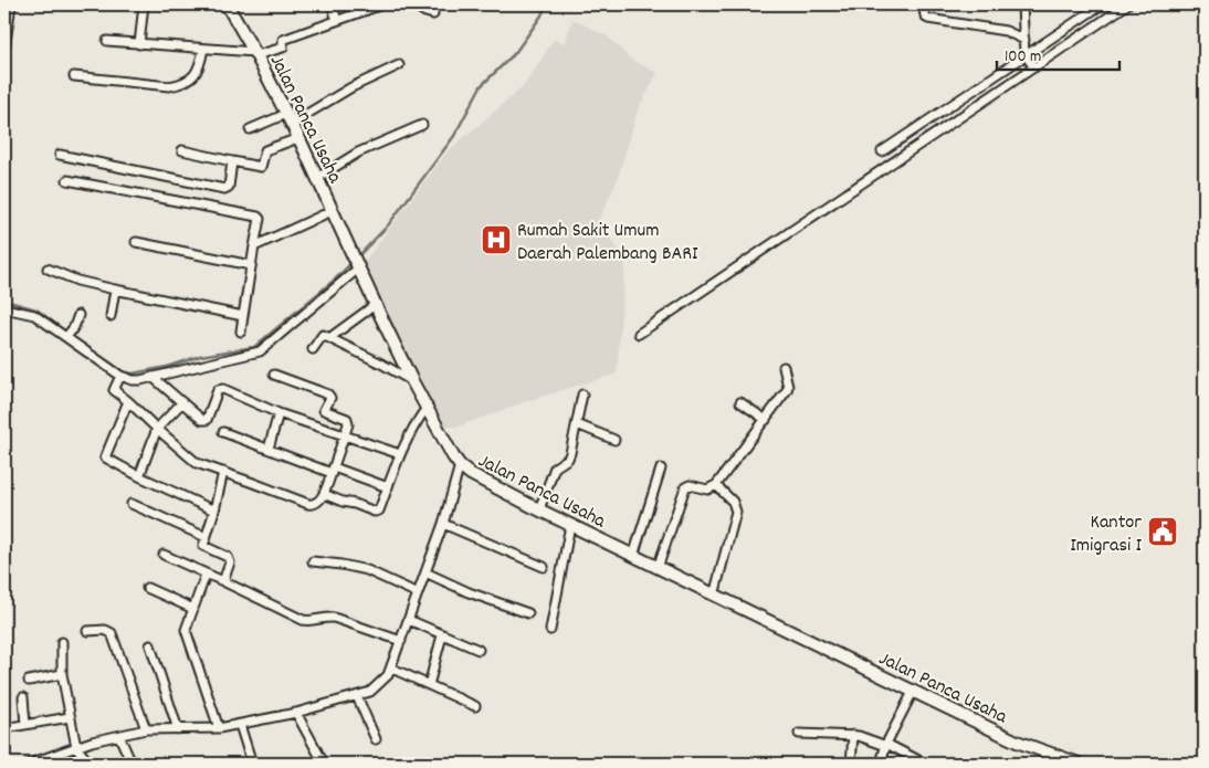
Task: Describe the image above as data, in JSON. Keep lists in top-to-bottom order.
{
  "streets": {
    "street": ["Jalan Panca Usaha"]
  },
  "places": {
    "hospital": ["Rumah Sakit Umum Daerah Palembang BARI"],
    "public building": ["Kantor Imigrasi I"]
  },
  "scale_bar": "100 m"
}
